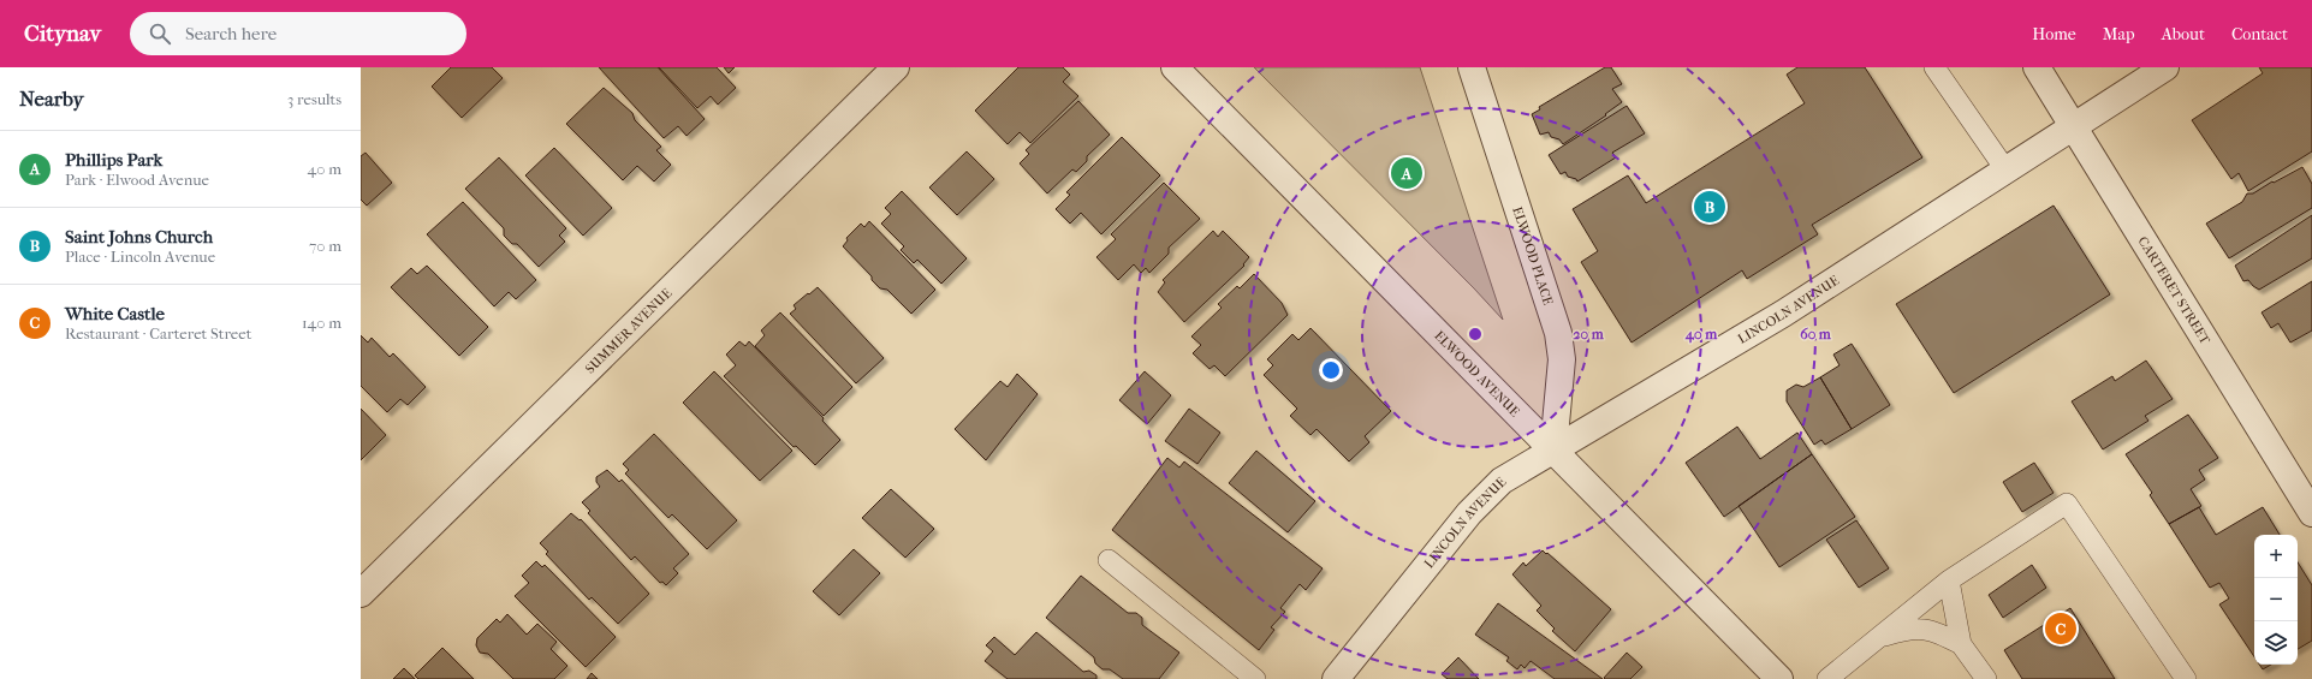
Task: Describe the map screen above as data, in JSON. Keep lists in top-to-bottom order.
{
  "streets": {
    "street": [
      "ELWOOD PLACE",
      "CARTERET STREET",
      "LINCOLN AVENUE",
      "SUMMER AVENUE",
      "ELWOOD AVENUE"
    ]
  },
  "crossings": [
    ["ELWOOD PLACE", "LINCOLN AVENUE"],
    ["ELWOOD PLACE", "ELWOOD AVENUE"],
    ["CARTERET STREET", "LINCOLN AVENUE"],
    ["LINCOLN AVENUE", "ELWOOD AVENUE"]
  ],
  "page": {
    "header": "Citynav",
    "search": "Search here",
    "nav": [
      "Home",
      "Map",
      "About",
      "Contact"
    ],
    "heading": ["Nearby", "3 results"],
    "list": [
      {
        "mark": "A",
        "name": "Phillips Park",
        "note": "Park · Elwood Avenue",
        "value": "40 m"
      },
      {
        "mark": "B",
        "name": "Saint Johns Church",
        "note": "Place · Lincoln Avenue",
        "value": "70 m"
      },
      {
        "mark": "C",
        "name": "White Castle",
        "note": "Restaurant · Carteret Street",
        "value": "140 m"
      }
    ],
    "pins": ["A", "B", "C"],
    "map_buttons": ["+", "−"]
  },
  "rings": ["20 m", "40 m", "60 m"]
}
